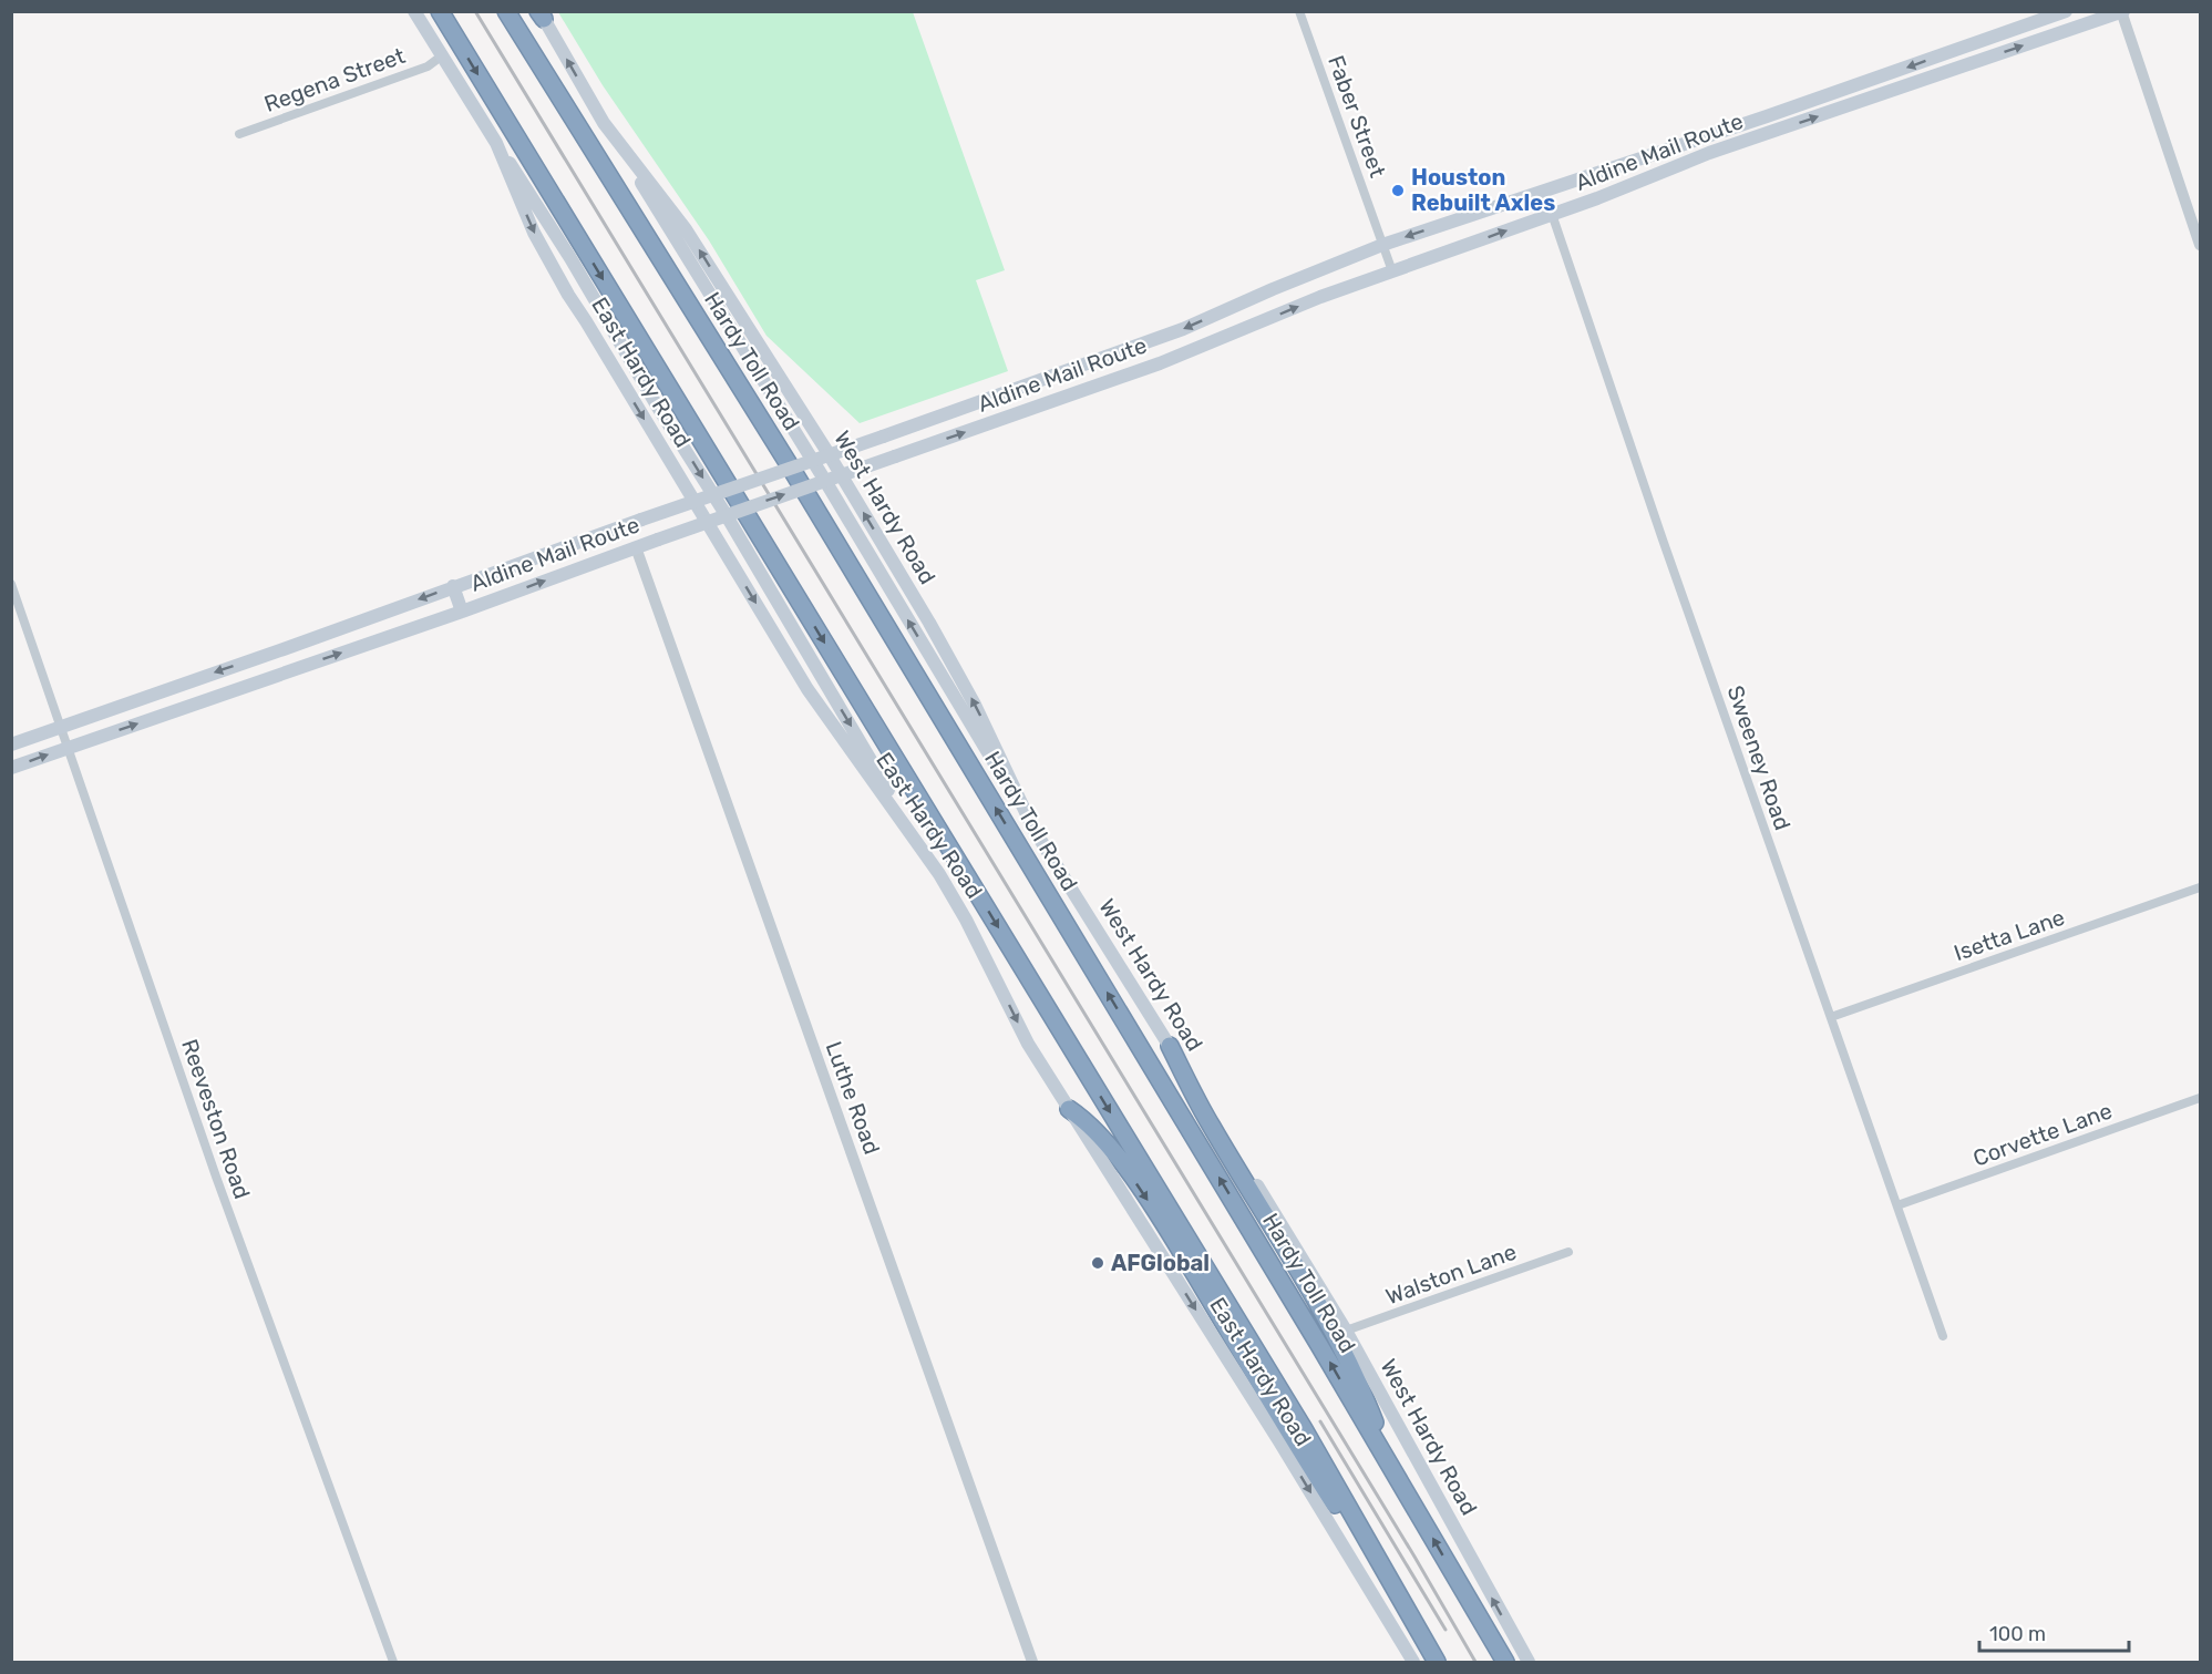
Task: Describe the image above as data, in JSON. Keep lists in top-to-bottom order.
{
  "streets": {
    "highway": ["Hardy Toll Road"],
    "main road": ["Aldine Mail Route", "East Hardy Road", "West Hardy Road"],
    "street": [
      "Regena Street",
      "Faber Street",
      "Sweeney Road",
      "Isetta Lane",
      "Luthe Road",
      "Reeveston Road",
      "Corvette Lane",
      "Walston Lane"
    ]
  },
  "crossings": [
    ["Regena Street", "East Hardy Road"],
    ["Faber Street", "Aldine Mail Route"],
    ["Aldine Mail Route", "Sweeney Road"],
    ["Aldine Mail Route", "Luthe Road"],
    ["Aldine Mail Route", "Reeveston Road"],
    ["West Hardy Road", "Walston Lane"],
    ["Sweeney Road", "Isetta Lane"],
    ["Sweeney Road", "Corvette Lane"]
  ],
  "places": ["Houston Rebuilt Axles", "AFGlobal"],
  "scale_bar": "100 m"
}
